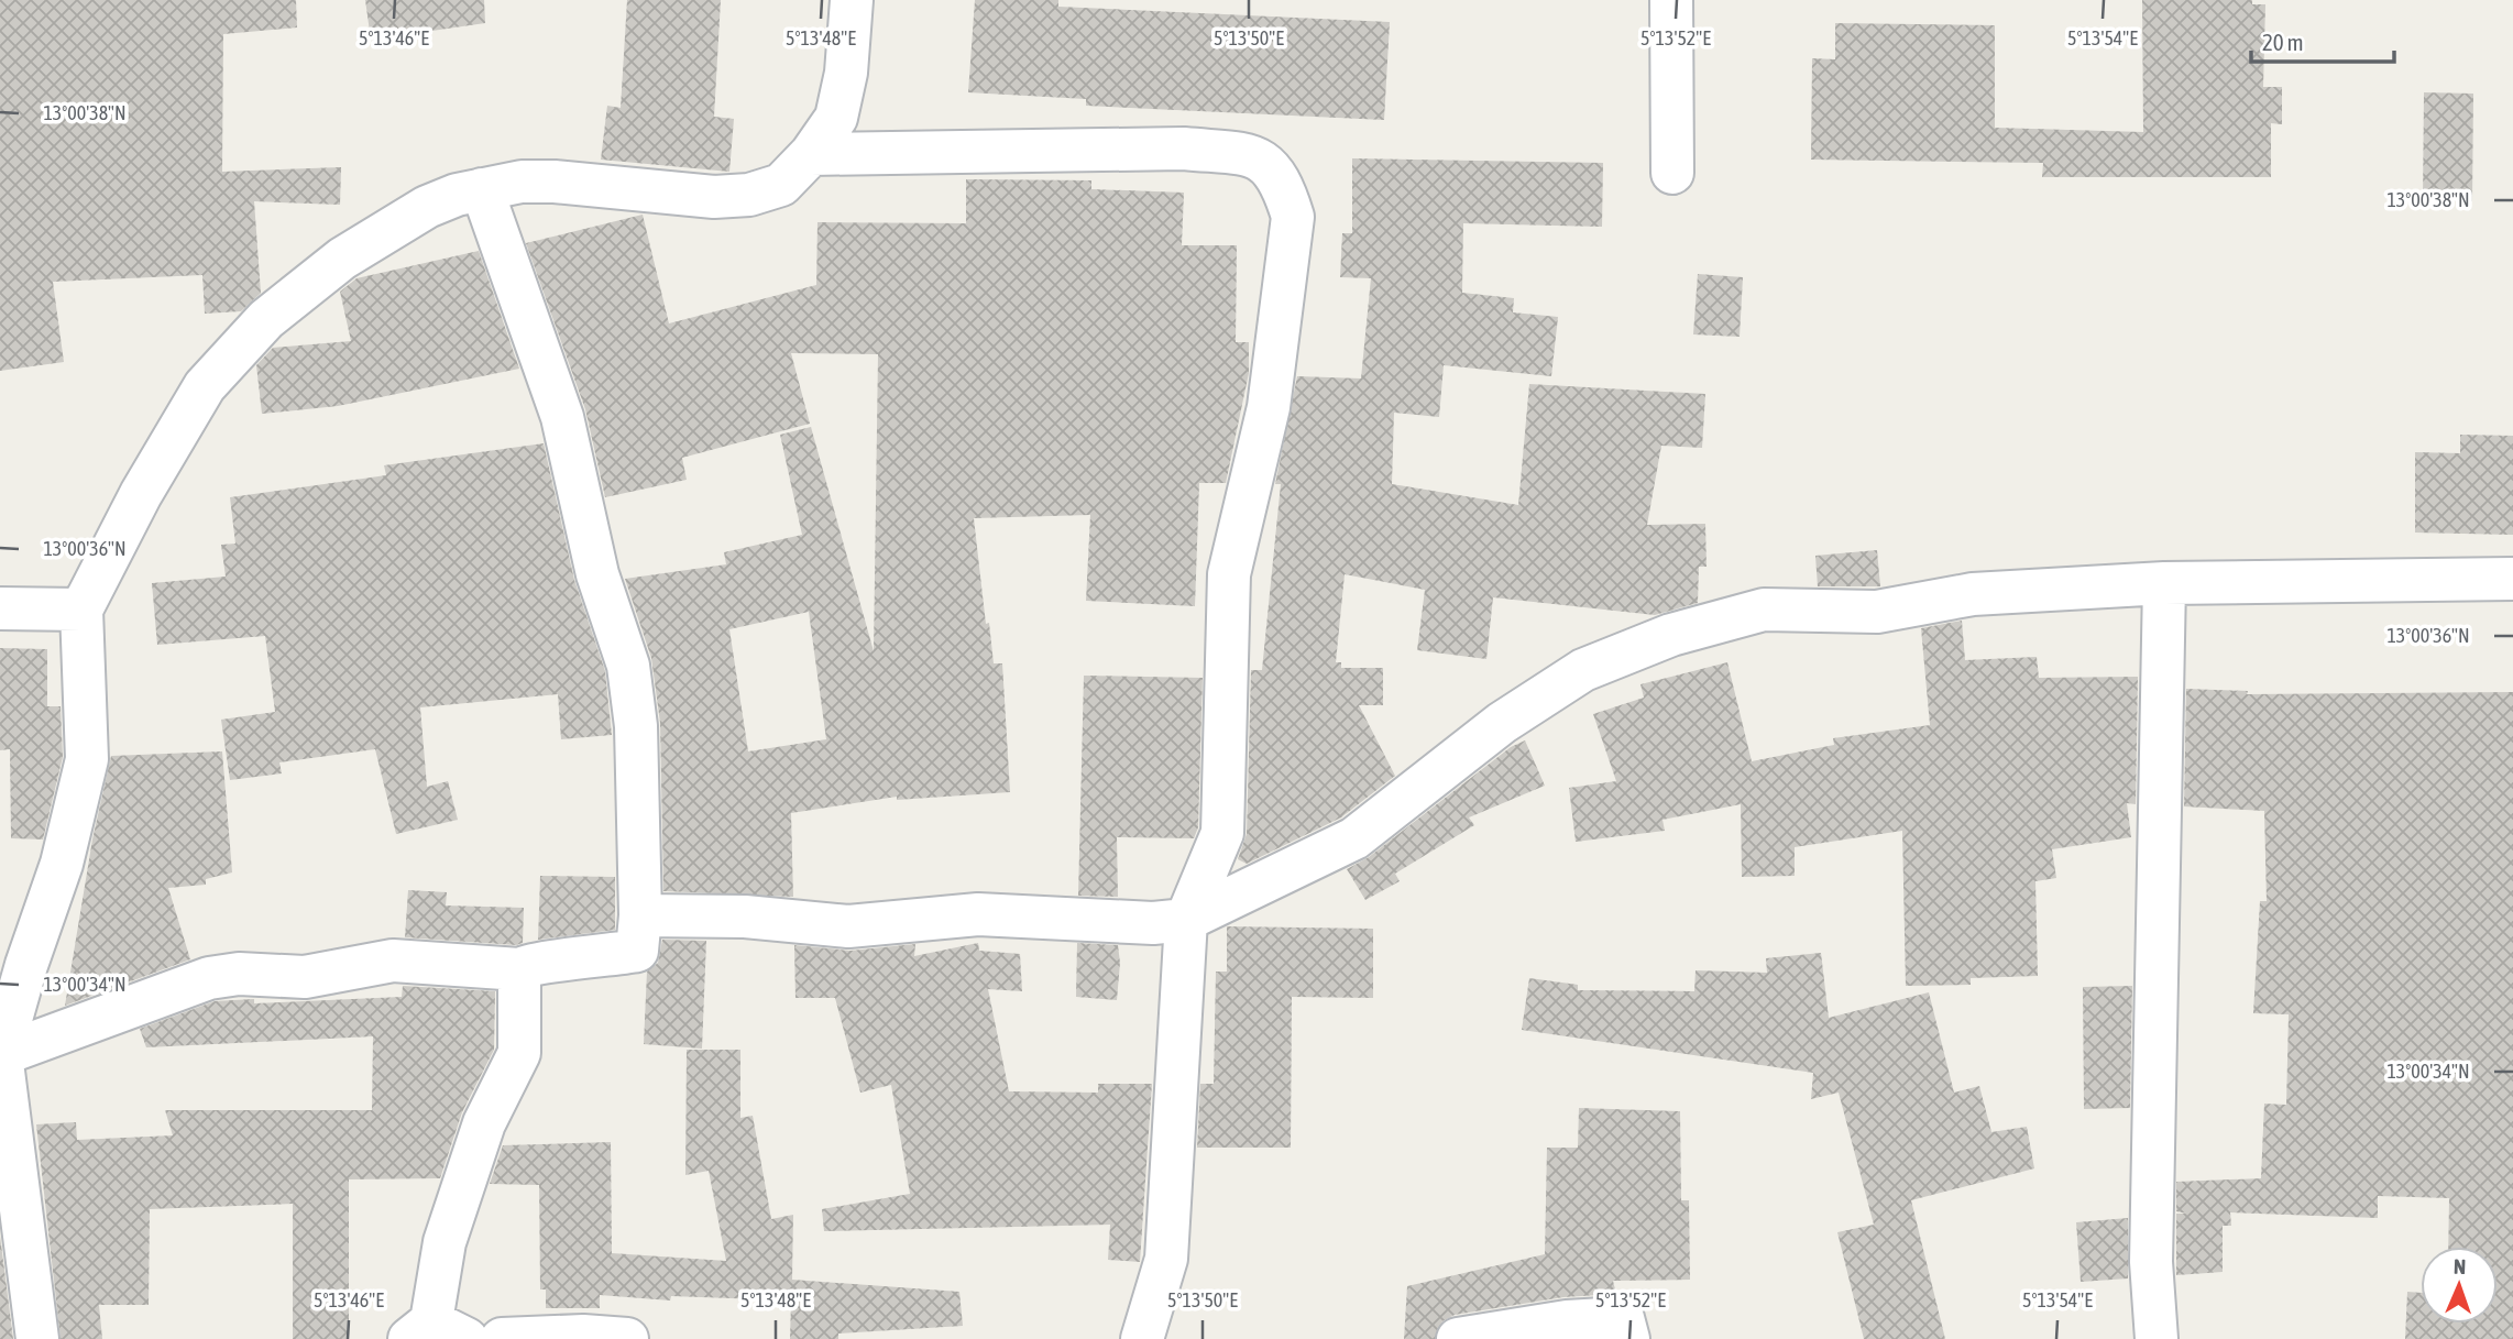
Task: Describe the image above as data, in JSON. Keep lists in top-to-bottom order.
{
  "scale_bar": "20 m",
  "north": "top",
  "coordinates": [
    "5°13'46\"E",
    "5°13'48\"E",
    "5°13'50\"E",
    "5°13'52\"E",
    "5°13'54\"E",
    "13°00'38\"N",
    "13°00'36\"N",
    "13°00'34\"N"
  ]
}
